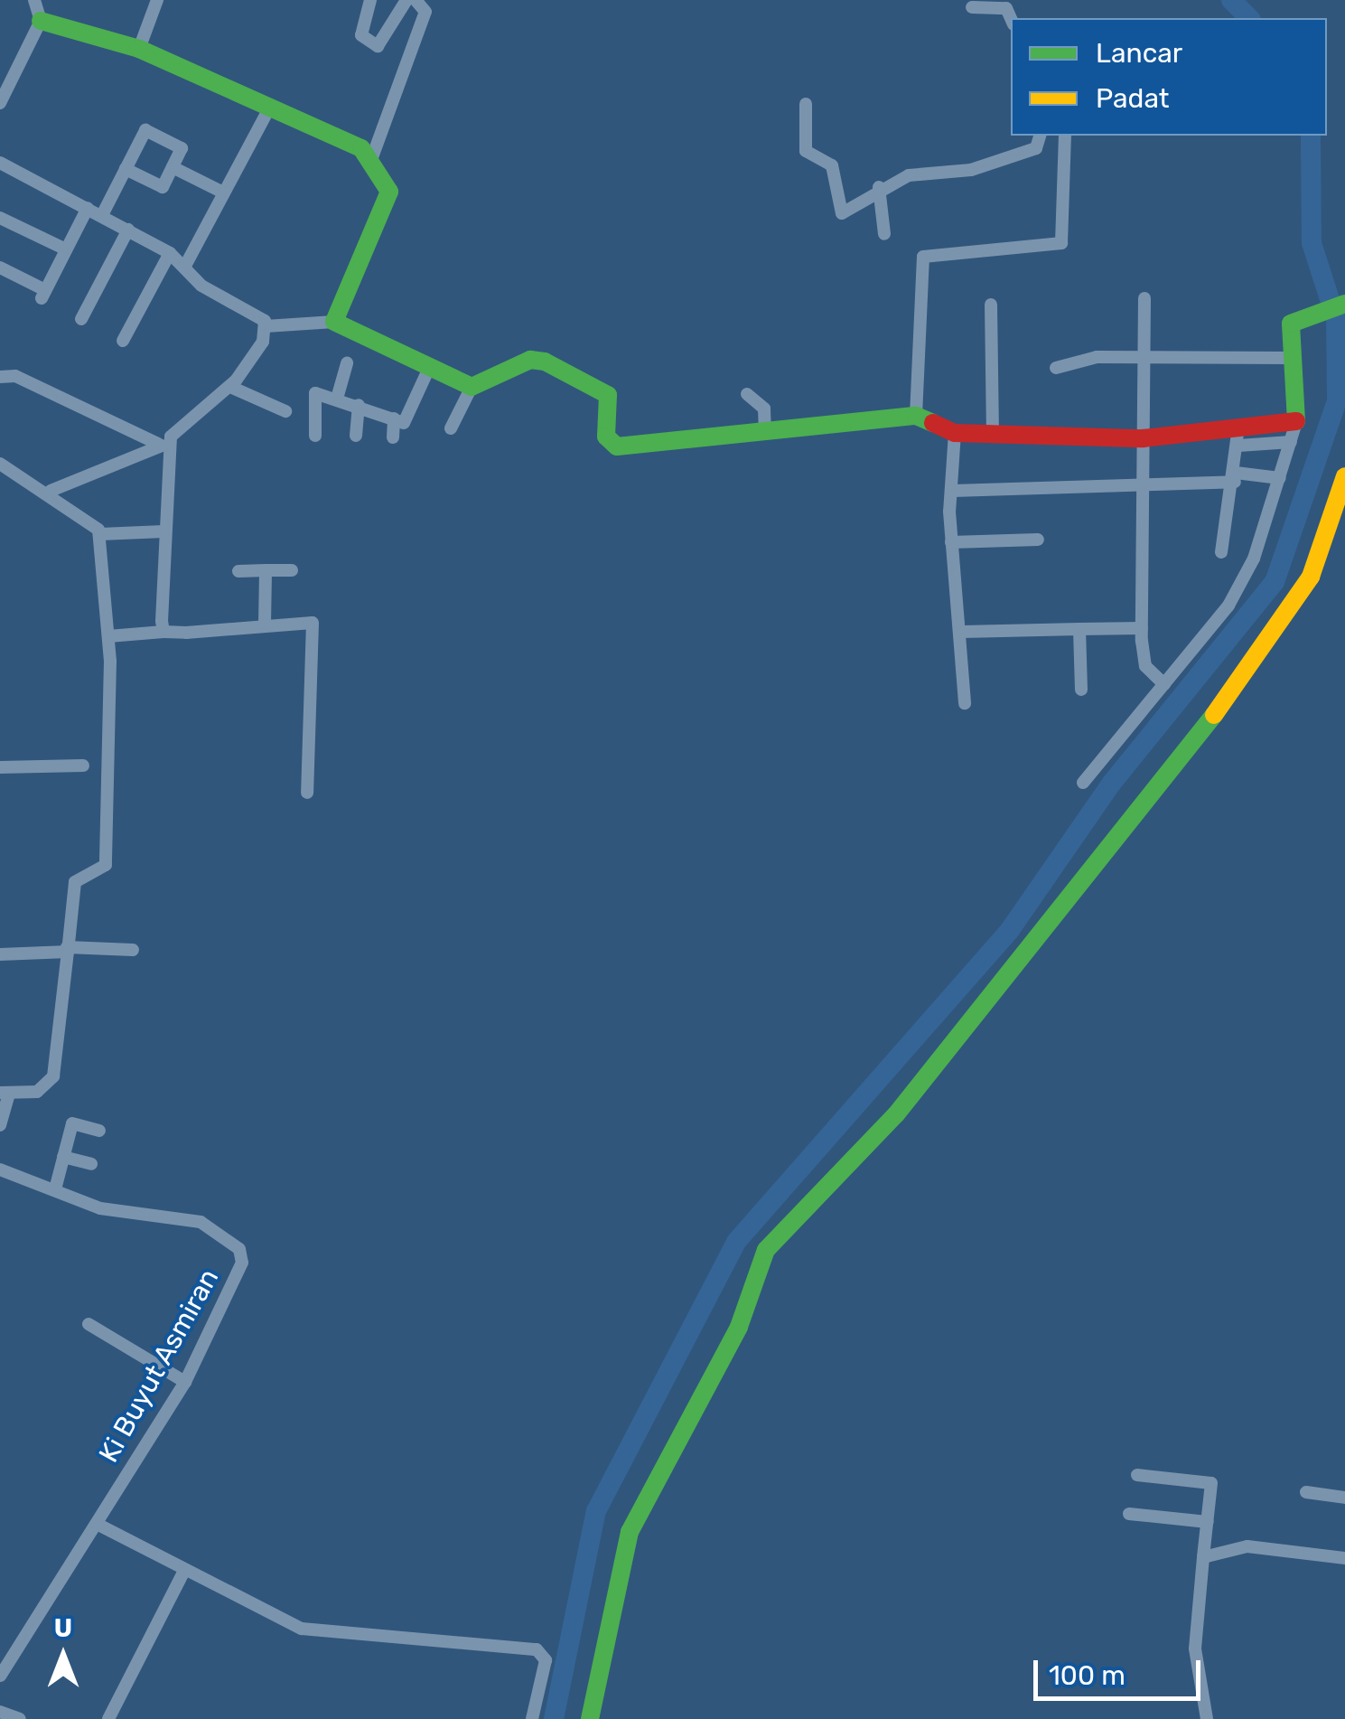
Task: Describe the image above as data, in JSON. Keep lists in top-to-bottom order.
{
  "streets": {
    "street": ["Ki Buyut Asmiran"]
  },
  "legend": ["Lancar", "Padat"],
  "scale_bar": "100 m",
  "north": "top"
}
